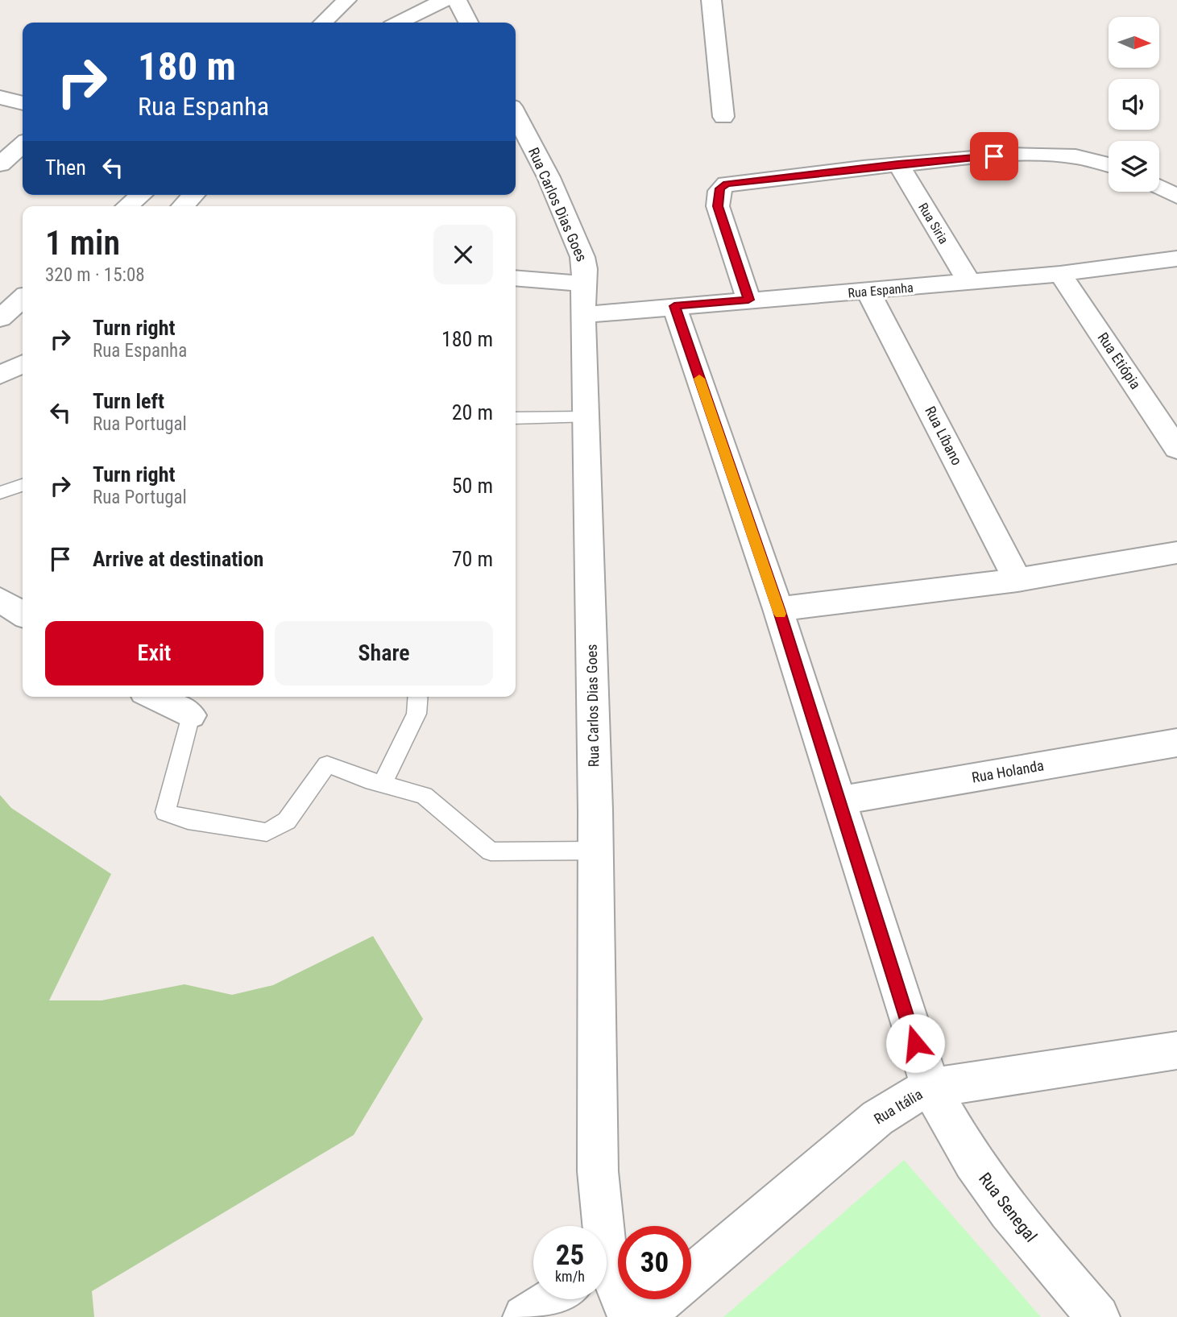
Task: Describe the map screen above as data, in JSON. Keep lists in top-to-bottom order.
{
  "streets": {
    "street": [
      "Rua Carlos Dias Goes",
      "Rua Siria",
      "Rua Espanha",
      "Rua Etiópia",
      "Rua Líbano",
      "Rua Holanda",
      "Rua Itália",
      "Rua Senegal"
    ]
  },
  "crossings": [
    ["Rua Carlos Dias Goes", "Rua Espanha"],
    ["Rua Siria", "Rua Espanha"],
    ["Rua Espanha", "Rua Etiópia"],
    ["Rua Espanha", "Rua Líbano"],
    ["Rua Espanha", "Rua Itália"],
    ["Rua Holanda", "Rua Itália"],
    ["Rua Itália", "Rua Senegal"]
  ],
  "north": "right",
  "page": {
    "turn": ["180 m", "Rua Espanha"],
    "then": "Then",
    "heading": ["1 min", "320 m · 15:08"],
    "list": [
      {
        "name": "Turn right",
        "note": "Rua Espanha",
        "value": "180 m"
      },
      {
        "name": "Turn left",
        "note": "Rua Portugal",
        "value": "20 m"
      },
      {
        "name": "Turn right",
        "note": "Rua Portugal",
        "value": "50 m"
      },
      {
        "name": "Arrive at destination",
        "value": "70 m"
      }
    ],
    "buttons": ["Exit", "Share"],
    "speed": "25 km/h",
    "limit": "30"
  }
}
